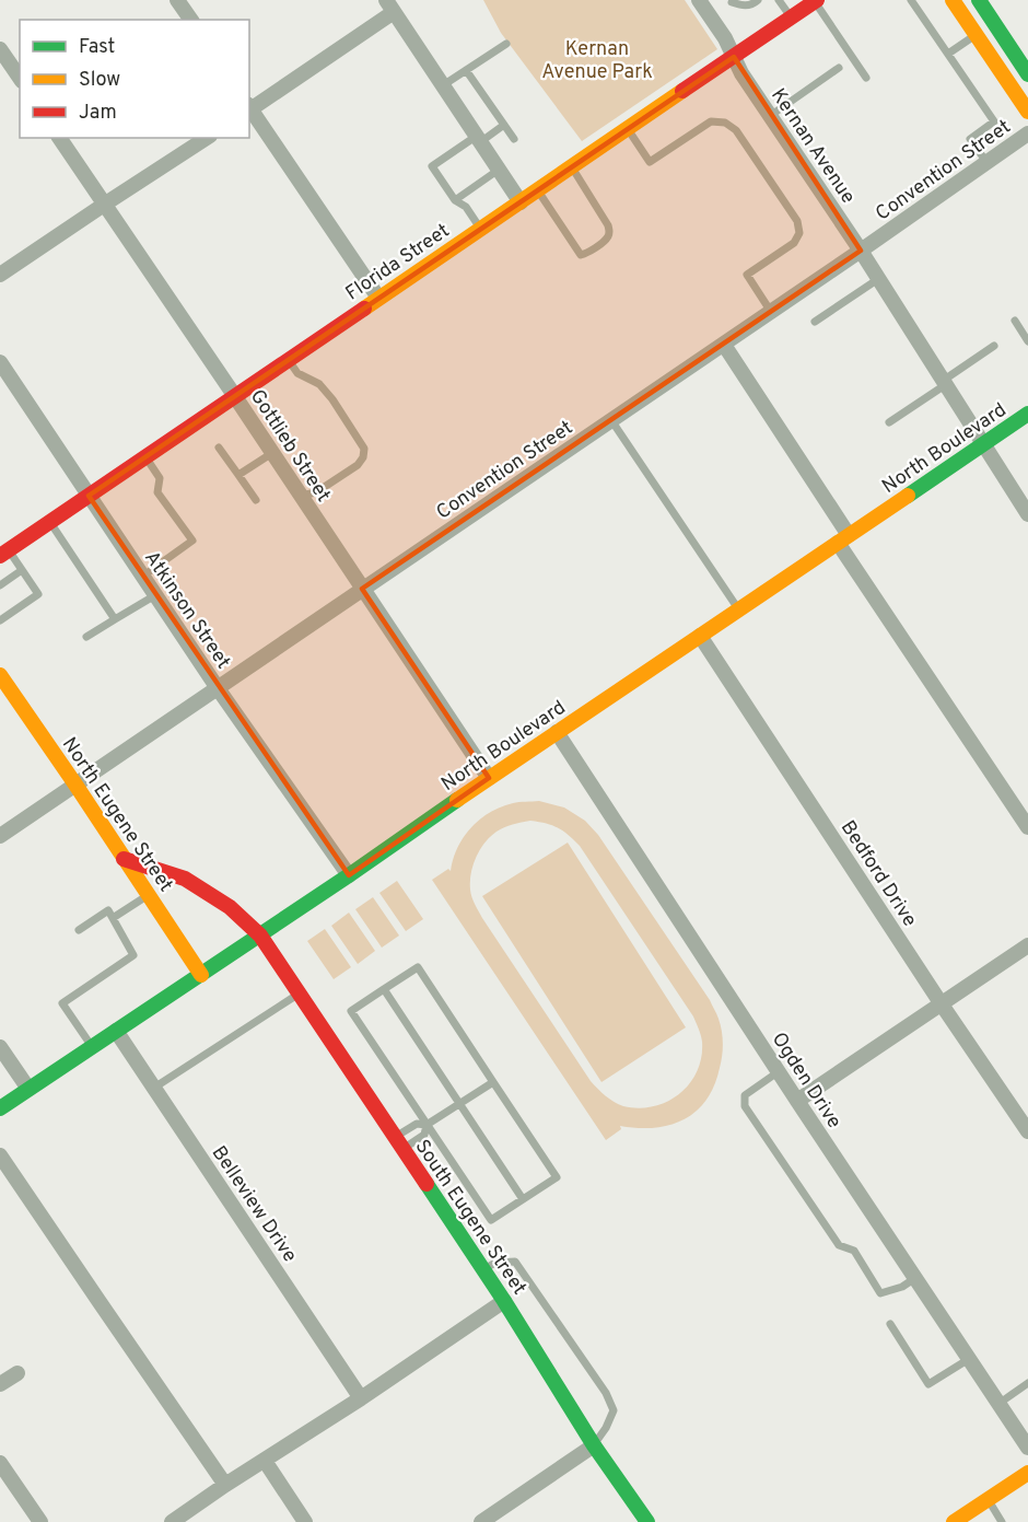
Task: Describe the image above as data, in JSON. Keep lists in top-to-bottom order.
{
  "streets": {
    "street": [
      "Kernan Avenue",
      "Convention Street",
      "Florida Street",
      "Gottlieb Street",
      "North Boulevard",
      "Atkinson Street",
      "North Eugene Street",
      "Bedford Drive",
      "Ogden Drive",
      "Belleview Drive",
      "South Eugene Street"
    ]
  },
  "crossings": [
    ["Kernan Avenue", "Convention Street"],
    ["Kernan Avenue", "Florida Street"],
    ["Kernan Avenue", "North Boulevard"],
    ["Convention Street", "Gottlieb Street"],
    ["Convention Street", "Atkinson Street"],
    ["Convention Street", "North Eugene Street"],
    ["Florida Street", "Gottlieb Street"],
    ["Florida Street", "Atkinson Street"],
    ["Gottlieb Street", "North Boulevard"],
    ["North Boulevard", "Atkinson Street"],
    ["North Boulevard", "North Eugene Street"],
    ["North Boulevard", "Bedford Drive"],
    ["North Boulevard", "Ogden Drive"],
    ["North Boulevard", "Belleview Drive"],
    ["North Boulevard", "South Eugene Street"],
    ["North Eugene Street", "South Eugene Street"]
  ],
  "parks": ["Kernan Avenue Park"],
  "legend": ["Fast", "Slow", "Jam"]
}
